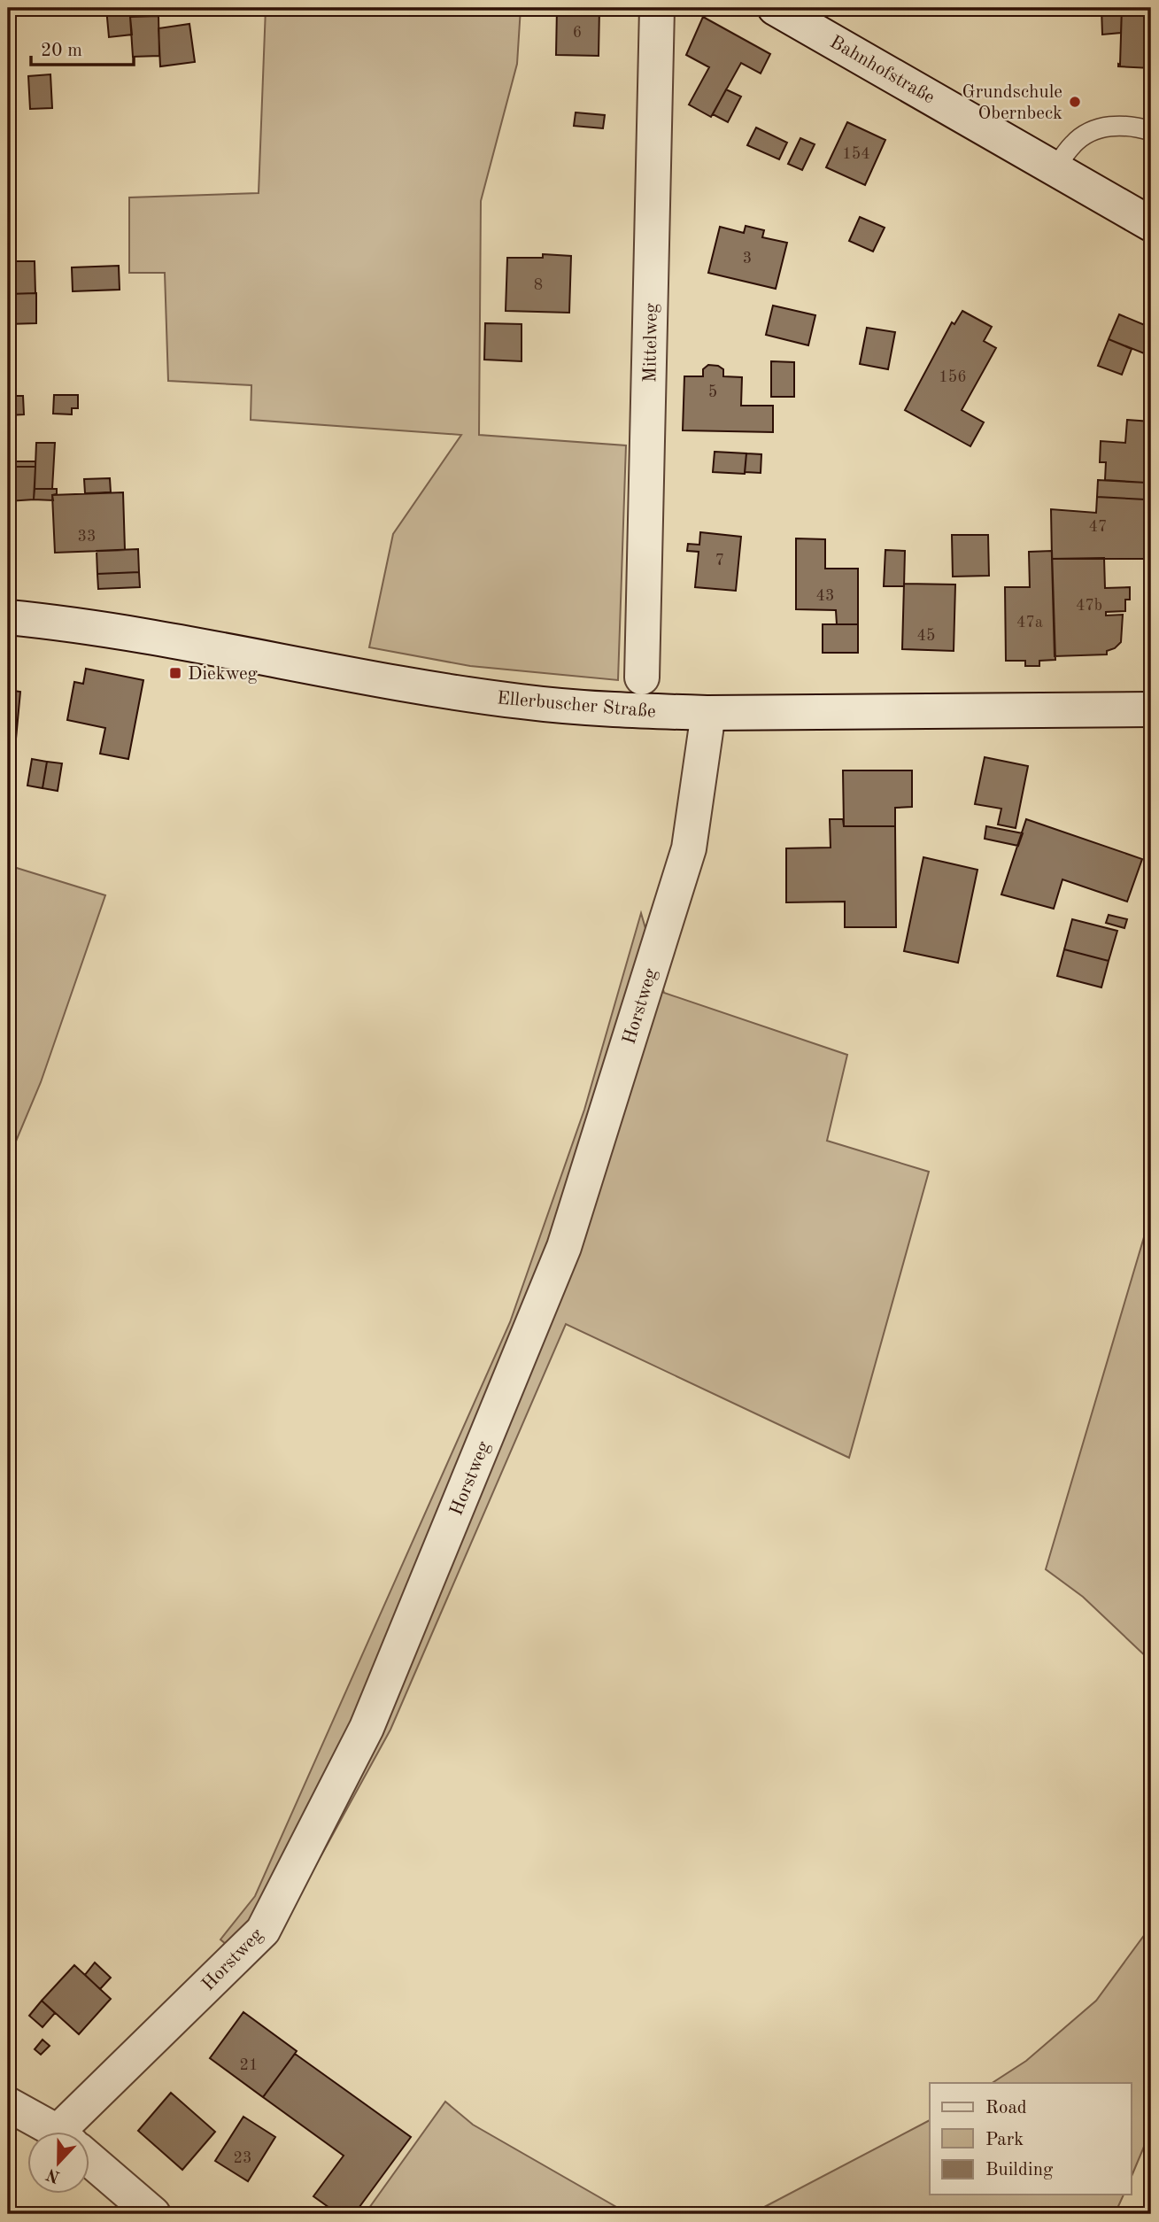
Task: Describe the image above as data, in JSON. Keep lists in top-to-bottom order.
{
  "streets": {
    "street": [
      "Bahnhofstraße",
      "Mittelweg",
      "Ellerbuscher Straße",
      "Horstweg"
    ]
  },
  "crossings": [
    ["Ellerbuscher Straße", "Horstweg"]
  ],
  "places": {
    "other": ["Grundschule Obernbeck"],
    "transit": ["Diekweg"]
  },
  "house_numbers": [
    "6",
    "154",
    "3",
    "8",
    "156",
    "5",
    "47",
    "33",
    "7",
    "43",
    "47b",
    "47a",
    "45",
    "21",
    "23"
  ],
  "legend": ["Road", "Park", "Building"],
  "scale_bar": "20 m",
  "north": "bottom"
}
